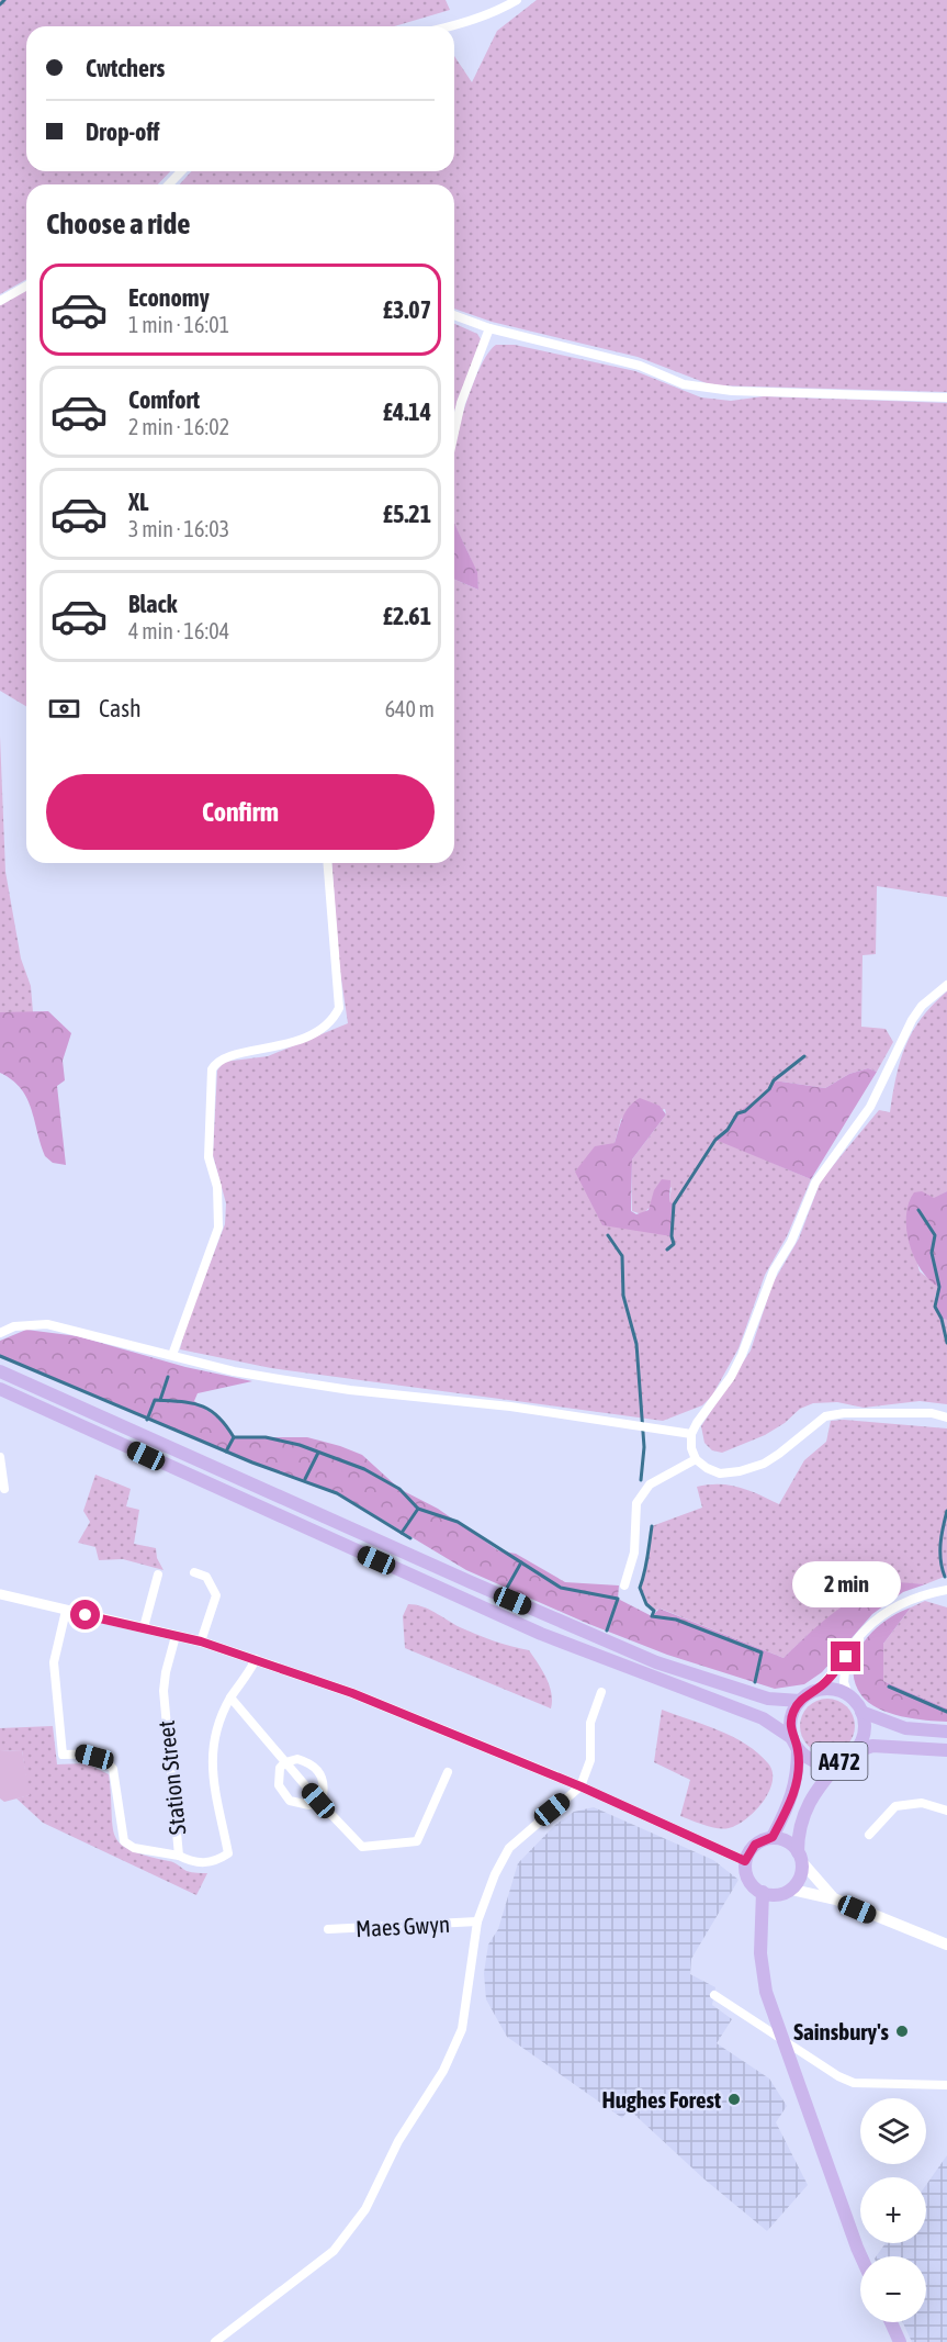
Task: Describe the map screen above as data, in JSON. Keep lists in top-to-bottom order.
{
  "streets": {
    "main road": ["A472"],
    "street": ["Station Street", "Maes Gwyn"]
  },
  "places": ["Sainsbury's", "Hughes Forest"],
  "page": {
    "banner": ["Cwtchers", "Drop-off"],
    "heading": "Choose a ride",
    "list": [
      {
        "name": "Economy",
        "note": "1 min · 16:01",
        "value": "£3.07"
      },
      {
        "name": "Comfort",
        "note": "2 min · 16:02",
        "value": "£4.14"
      },
      {
        "name": "XL",
        "note": "3 min · 16:03",
        "value": "£5.21"
      },
      {
        "name": "Black",
        "note": "4 min · 16:04",
        "value": "£2.61"
      }
    ],
    "pay": ["Cash", "640 m"],
    "buttons": "Confirm",
    "bubble": "2 min",
    "map_buttons": ["+", "−"]
  }
}
